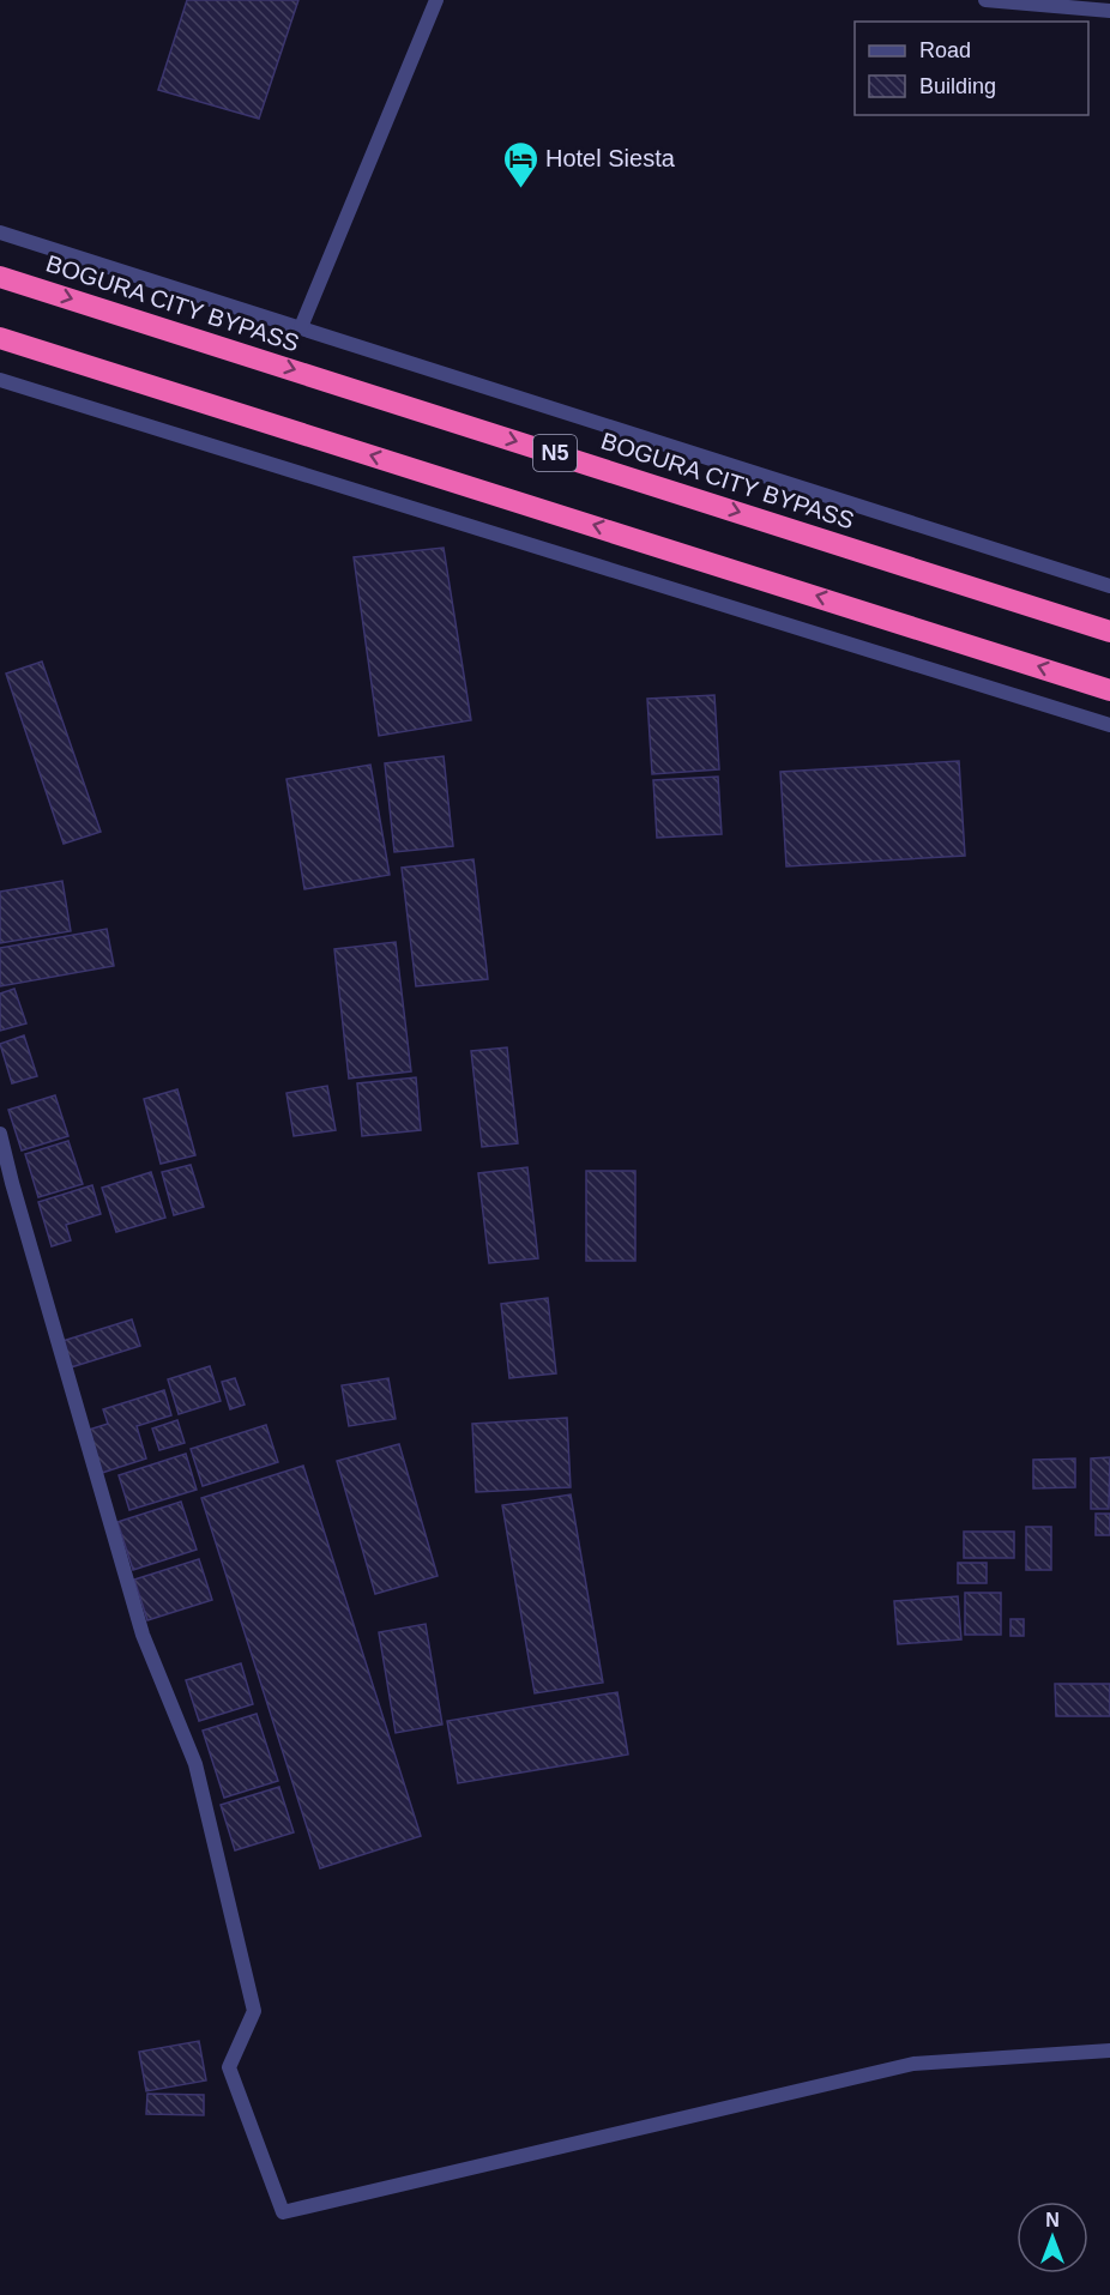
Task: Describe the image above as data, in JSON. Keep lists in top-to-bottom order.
{
  "streets": {
    "highway": ["BOGURA CITY BYPASS", "N5"]
  },
  "places": {
    "hotel": ["Hotel Siesta"]
  },
  "legend": ["Road", "Building"],
  "north": "top"
}
